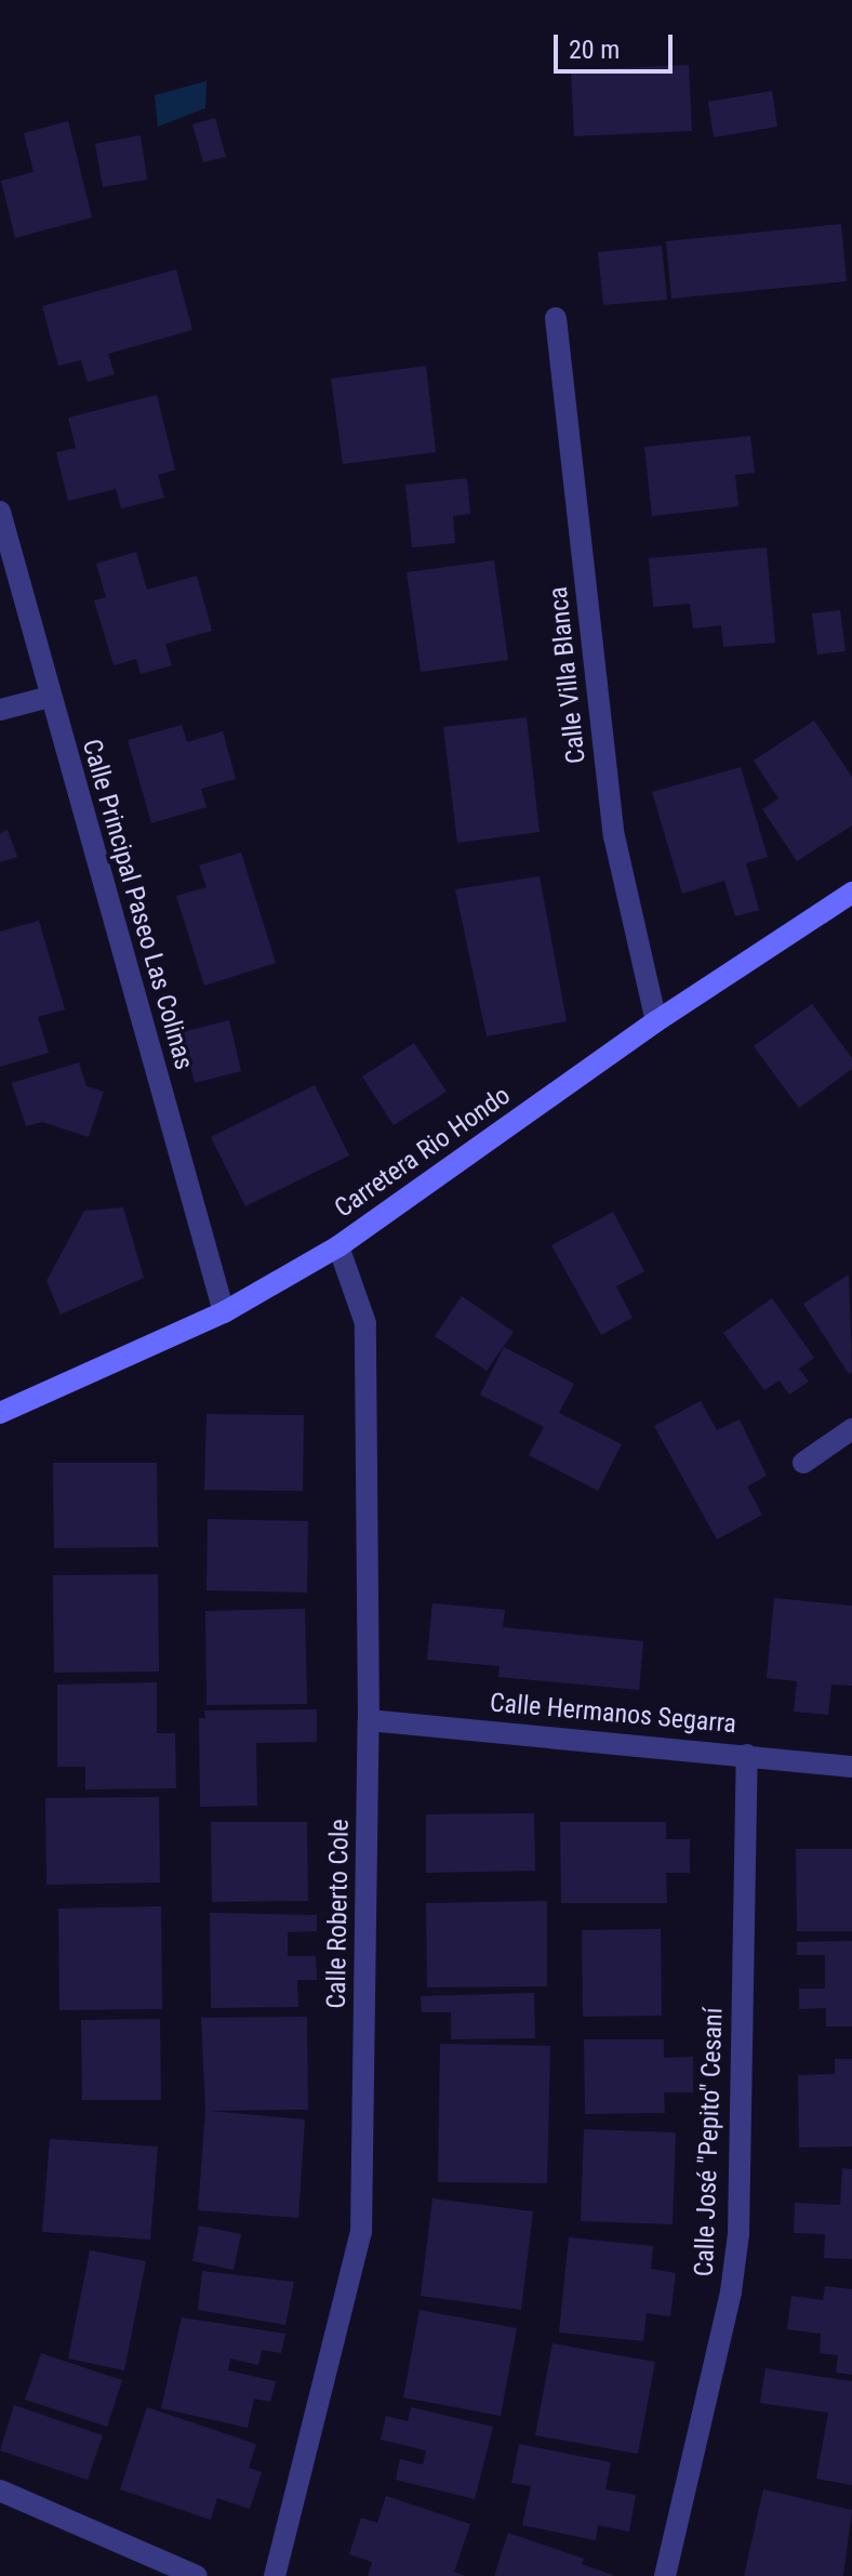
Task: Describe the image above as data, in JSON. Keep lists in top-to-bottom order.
{
  "streets": {
    "street": [
      "Calle Villa Blanca",
      "Calle Principal Paseo Las Colinas",
      "Carretera Rio Hondo",
      "Calle Hermanos Segarra",
      "Calle Roberto Cole",
      "Calle José \"Pepito\" Cesaní"
    ]
  },
  "crossings": [
    ["Calle Villa Blanca", "Carretera Rio Hondo"],
    ["Calle Principal Paseo Las Colinas", "Carretera Rio Hondo"],
    ["Carretera Rio Hondo", "Calle Roberto Cole"],
    ["Calle Hermanos Segarra", "Calle Roberto Cole"],
    ["Calle Hermanos Segarra", "Calle José \"Pepito\" Cesaní"]
  ],
  "scale_bar": "20 m"
}
